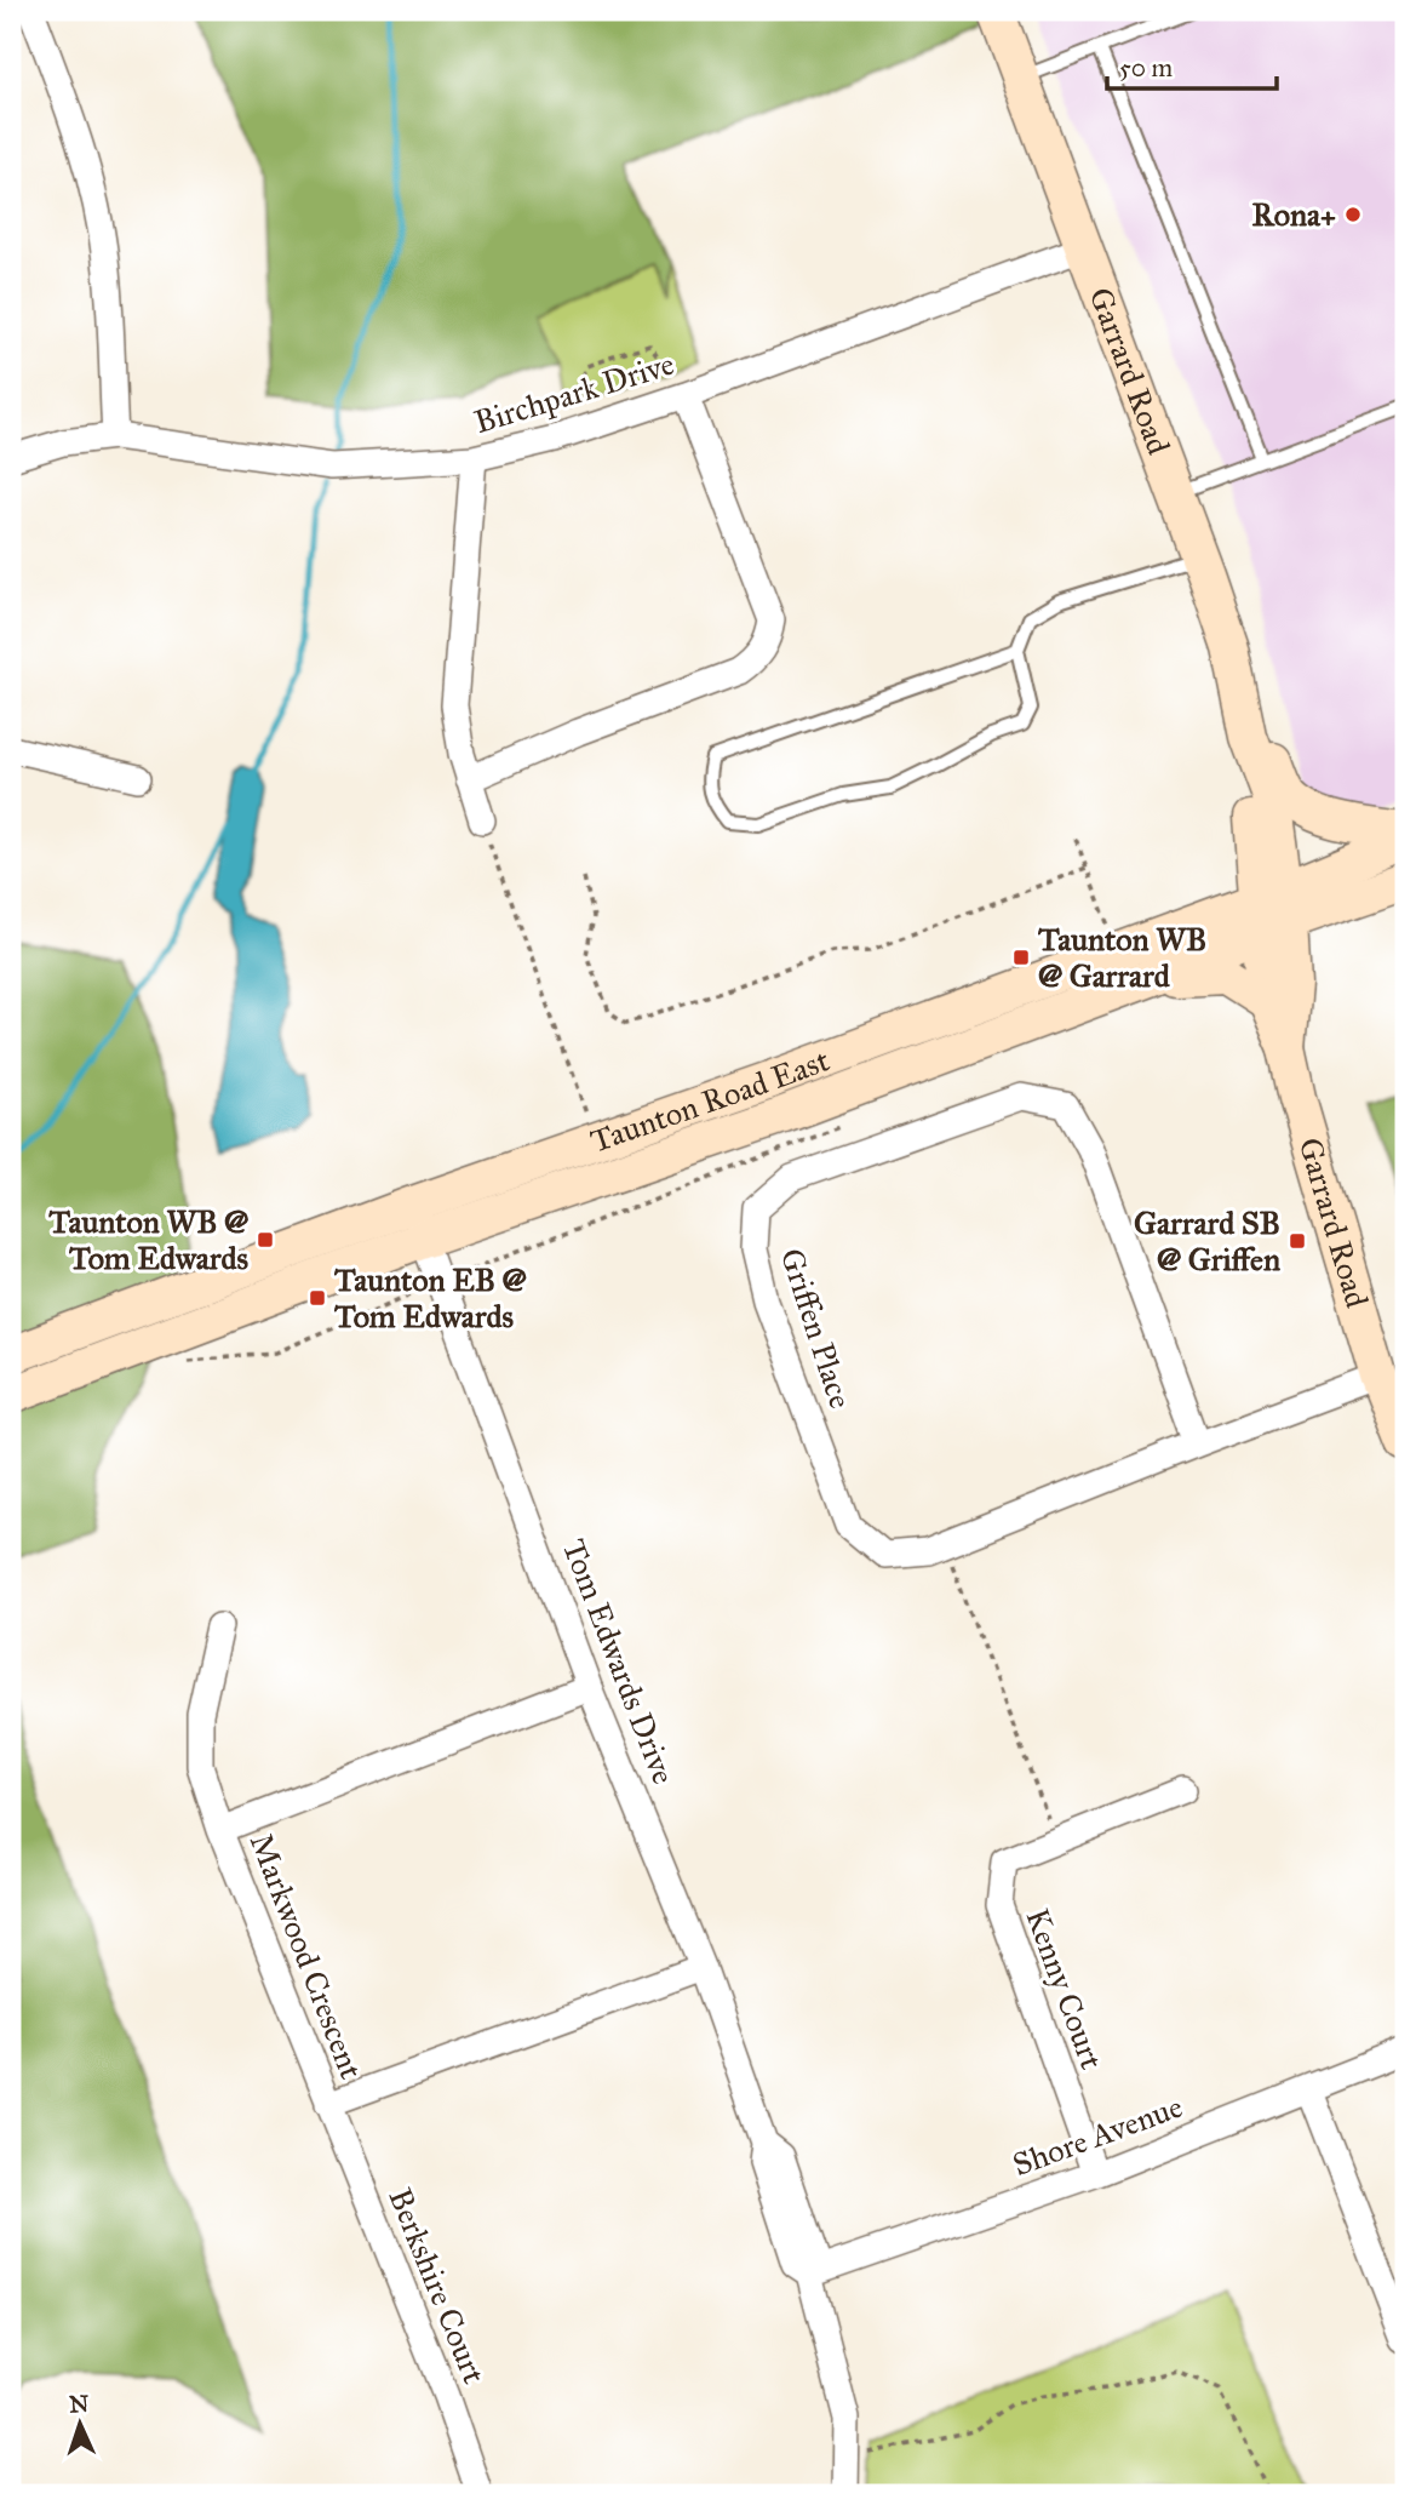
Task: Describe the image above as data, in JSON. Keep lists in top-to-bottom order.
{
  "streets": {
    "main road": ["Garrard Road", "Taunton Road East"],
    "street": [
      "Birchpark Drive",
      "Griffen Place",
      "Tom Edwards Drive",
      "Markwood Crescent",
      "Kenny Court",
      "Shore Avenue",
      "Berkshire Court"
    ]
  },
  "crossings": [
    ["Garrard Road", "Birchpark Drive"],
    ["Garrard Road", "Taunton Road East"],
    ["Garrard Road", "Griffen Place"],
    ["Taunton Road East", "Tom Edwards Drive"],
    ["Tom Edwards Drive", "Markwood Crescent"],
    ["Tom Edwards Drive", "Shore Avenue"],
    ["Markwood Crescent", "Berkshire Court"],
    ["Kenny Court", "Shore Avenue"]
  ],
  "places": {
    "other": ["Rona+"],
    "transit": [
      "Taunton WB @ Garrard",
      "Taunton WB @ Tom Edwards",
      "Garrard SB @ Griffen",
      "Taunton EB @ Tom Edwards"
    ]
  },
  "scale_bar": "50 m",
  "north": "top"
}
